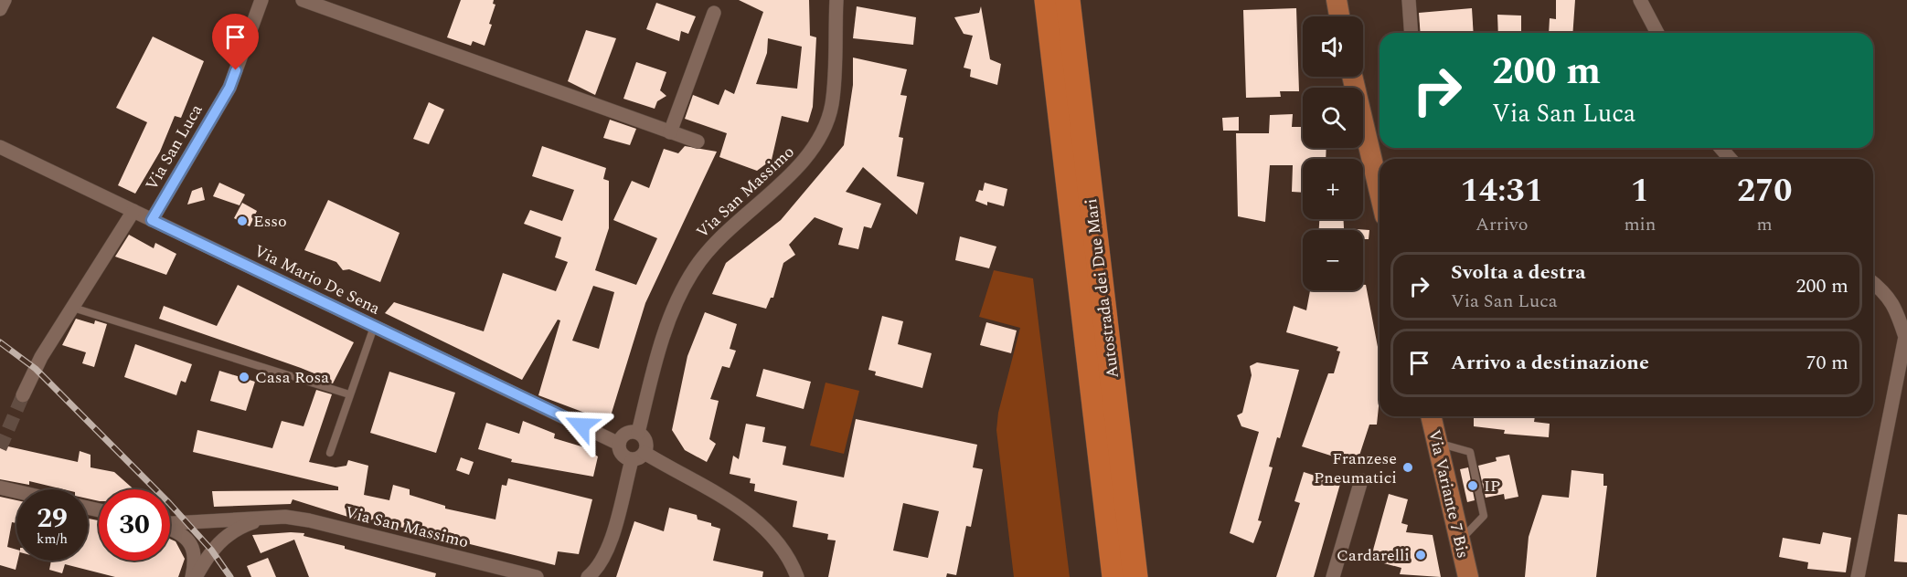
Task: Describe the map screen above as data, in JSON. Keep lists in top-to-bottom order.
{
  "streets": {
    "highway": ["Autostrada dei Due Mari"],
    "main road": ["Via Variante 7 Bis"],
    "street": ["Via San Luca", "Via San Massimo", "Via Mario De Sena"]
  },
  "crossings": [
    ["Via San Luca", "Via Mario De Sena"],
    ["Via San Massimo", "Via Mario De Sena"]
  ],
  "places": [
    "Esso",
    "Casa Rosa",
    "Franzese Pneumatici",
    "IP",
    "Cardarelli"
  ],
  "page": {
    "map_buttons": ["+", "−"],
    "turn": ["200 m", "Via San Luca"],
    "eta": [
      "14:31",
      "Arrivo",
      "1",
      "min",
      "270",
      "m"
    ],
    "list": [
      {
        "name": "Svolta a destra",
        "note": "Via San Luca",
        "value": "200 m"
      },
      {
        "name": "Arrivo a destinazione",
        "value": "70 m"
      }
    ],
    "speed": "29 km/h",
    "limit": "30"
  }
}
